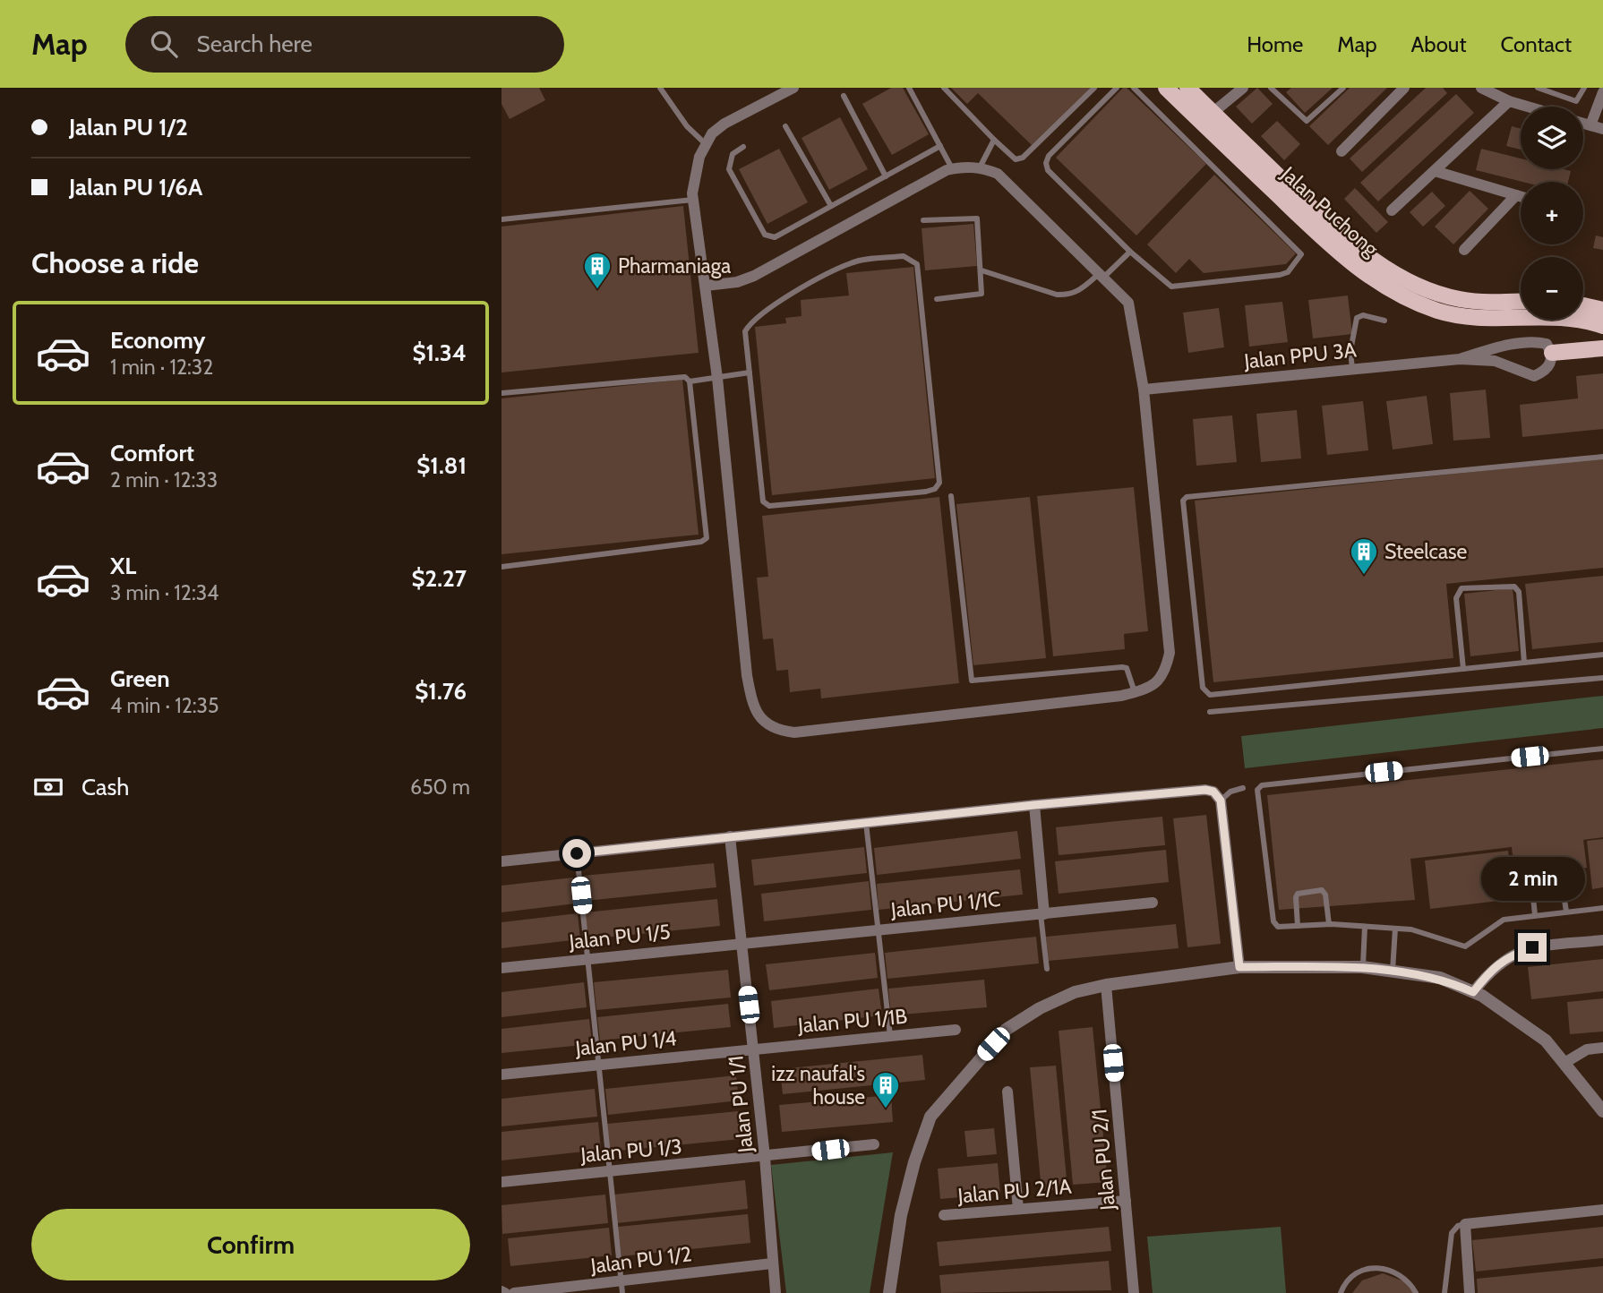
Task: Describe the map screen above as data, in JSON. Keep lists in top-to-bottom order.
{
  "streets": {
    "main road": ["Jalan Puchong"],
    "street": [
      "Jalan PPU 3A",
      "Jalan PU 1/1C",
      "Jalan PU 1/5",
      "Jalan PU 1/1B",
      "Jalan PU 1/4",
      "Jalan PU 1/1",
      "Jalan PU 1/3",
      "Jalan PU 2/1",
      "Jalan PU 2/1A",
      "Jalan PU 1/2"
    ]
  },
  "crossings": [
    ["Jalan PU 1/1C", "Jalan PU 1/5"],
    ["Jalan PU 1/1C", "Jalan PU 1/1"],
    ["Jalan PU 1/5", "Jalan PU 1/1"],
    ["Jalan PU 1/1B", "Jalan PU 1/4"],
    ["Jalan PU 1/1B", "Jalan PU 1/1"],
    ["Jalan PU 1/4", "Jalan PU 1/1"],
    ["Jalan PU 1/1", "Jalan PU 1/3"],
    ["Jalan PU 1/1", "Jalan PU 1/2"],
    ["Jalan PU 2/1", "Jalan PU 2/1A"]
  ],
  "places": {
    "building": ["Pharmaniaga", "Steelcase", "izz naufal's house"]
  },
  "page": {
    "header": "Map",
    "search": "Search here",
    "nav": [
      "Home",
      "Map",
      "About",
      "Contact"
    ],
    "banner": ["Jalan PU 1/2", "Jalan PU 1/6A"],
    "map_buttons": ["+", "−"],
    "heading": "Choose a ride",
    "list": [
      {
        "name": "Economy",
        "note": "1 min · 12:32",
        "value": "$1.34"
      },
      {
        "name": "Comfort",
        "note": "2 min · 12:33",
        "value": "$1.81"
      },
      {
        "name": "XL",
        "note": "3 min · 12:34",
        "value": "$2.27"
      },
      {
        "name": "Green",
        "note": "4 min · 12:35",
        "value": "$1.76"
      }
    ],
    "pay": ["Cash", "650 m"],
    "bubble": "2 min",
    "buttons": "Confirm"
  }
}
